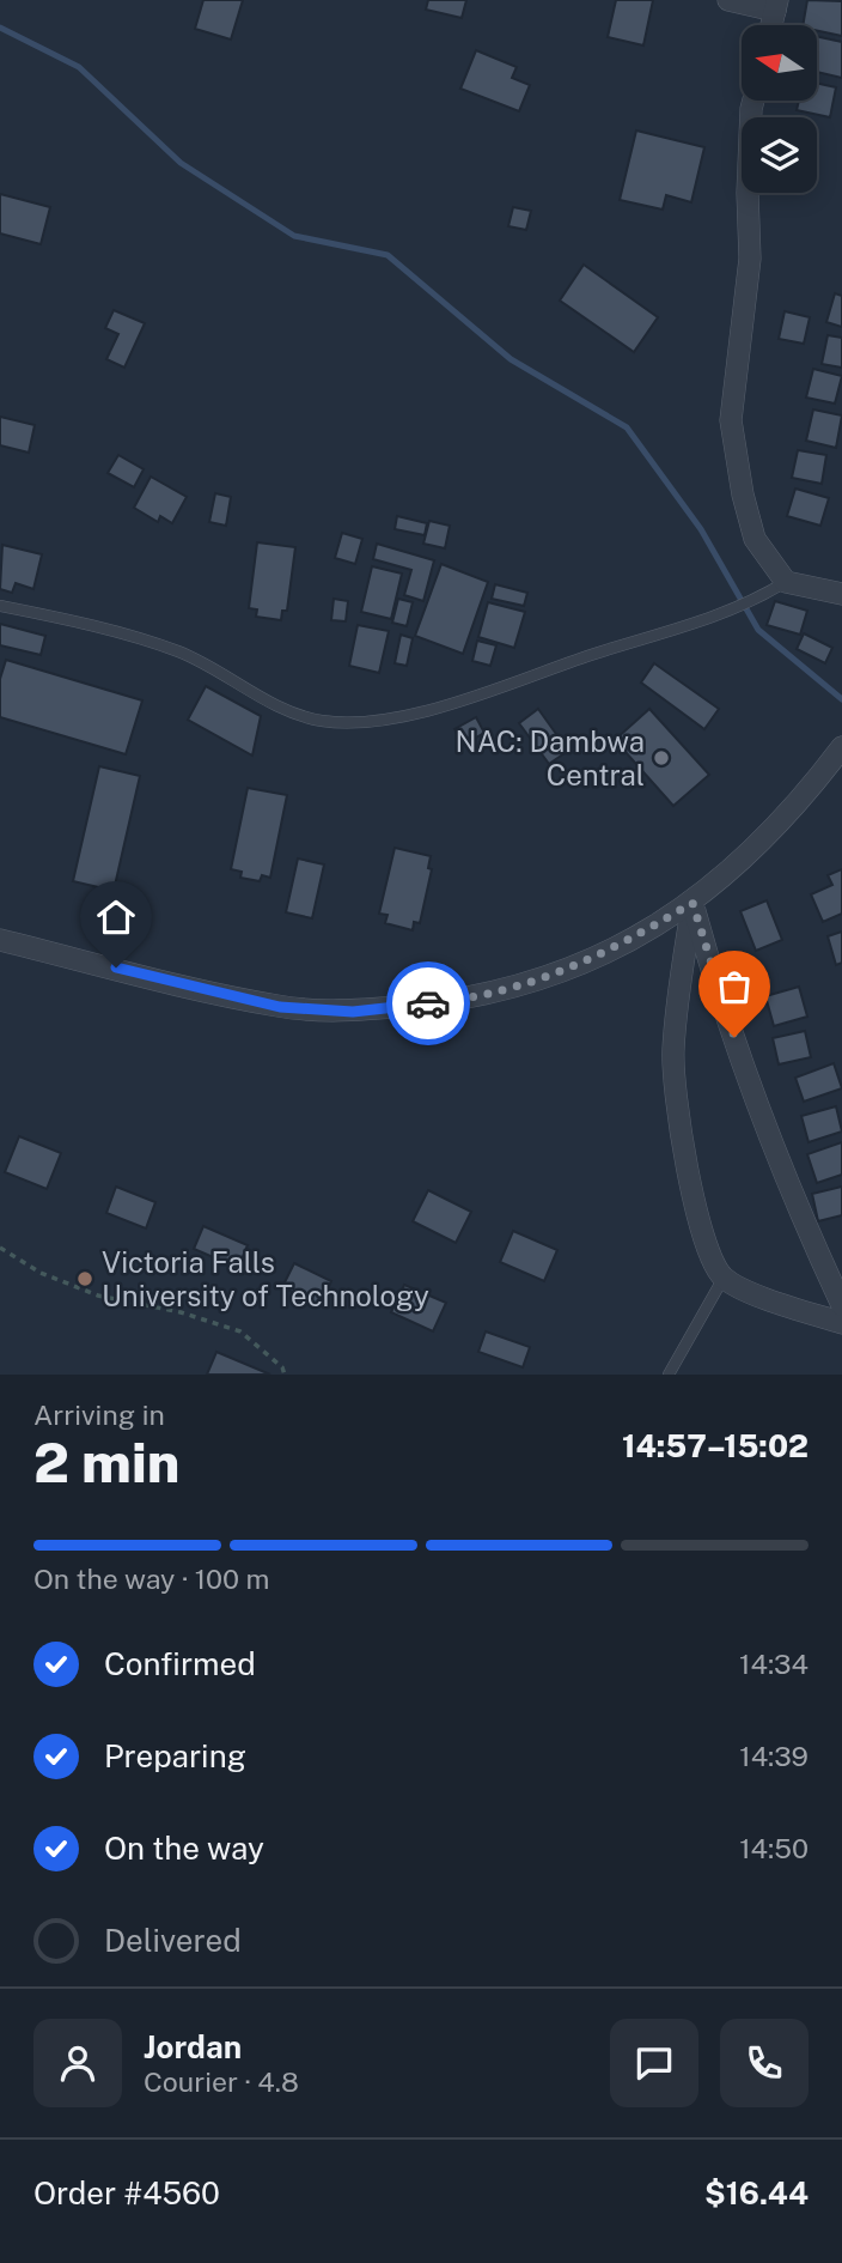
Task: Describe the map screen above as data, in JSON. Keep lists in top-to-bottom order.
{
  "places": ["NAC: Dambwa Central", "Victoria Falls University of Technology"],
  "north": "left",
  "page": {
    "heading": ["2 min", "Arriving in", "14:57–15:02"],
    "panel": [
      "Jordan",
      "Courier · 4.8",
      "Order #4560",
      "$16.44"
    ],
    "bar": "On the way · 100 m",
    "list": [
      ["Confirmed", "14:34"],
      ["Preparing", "14:39"],
      ["On the way", "14:50"],
      "Delivered"
    ]
  }
}
